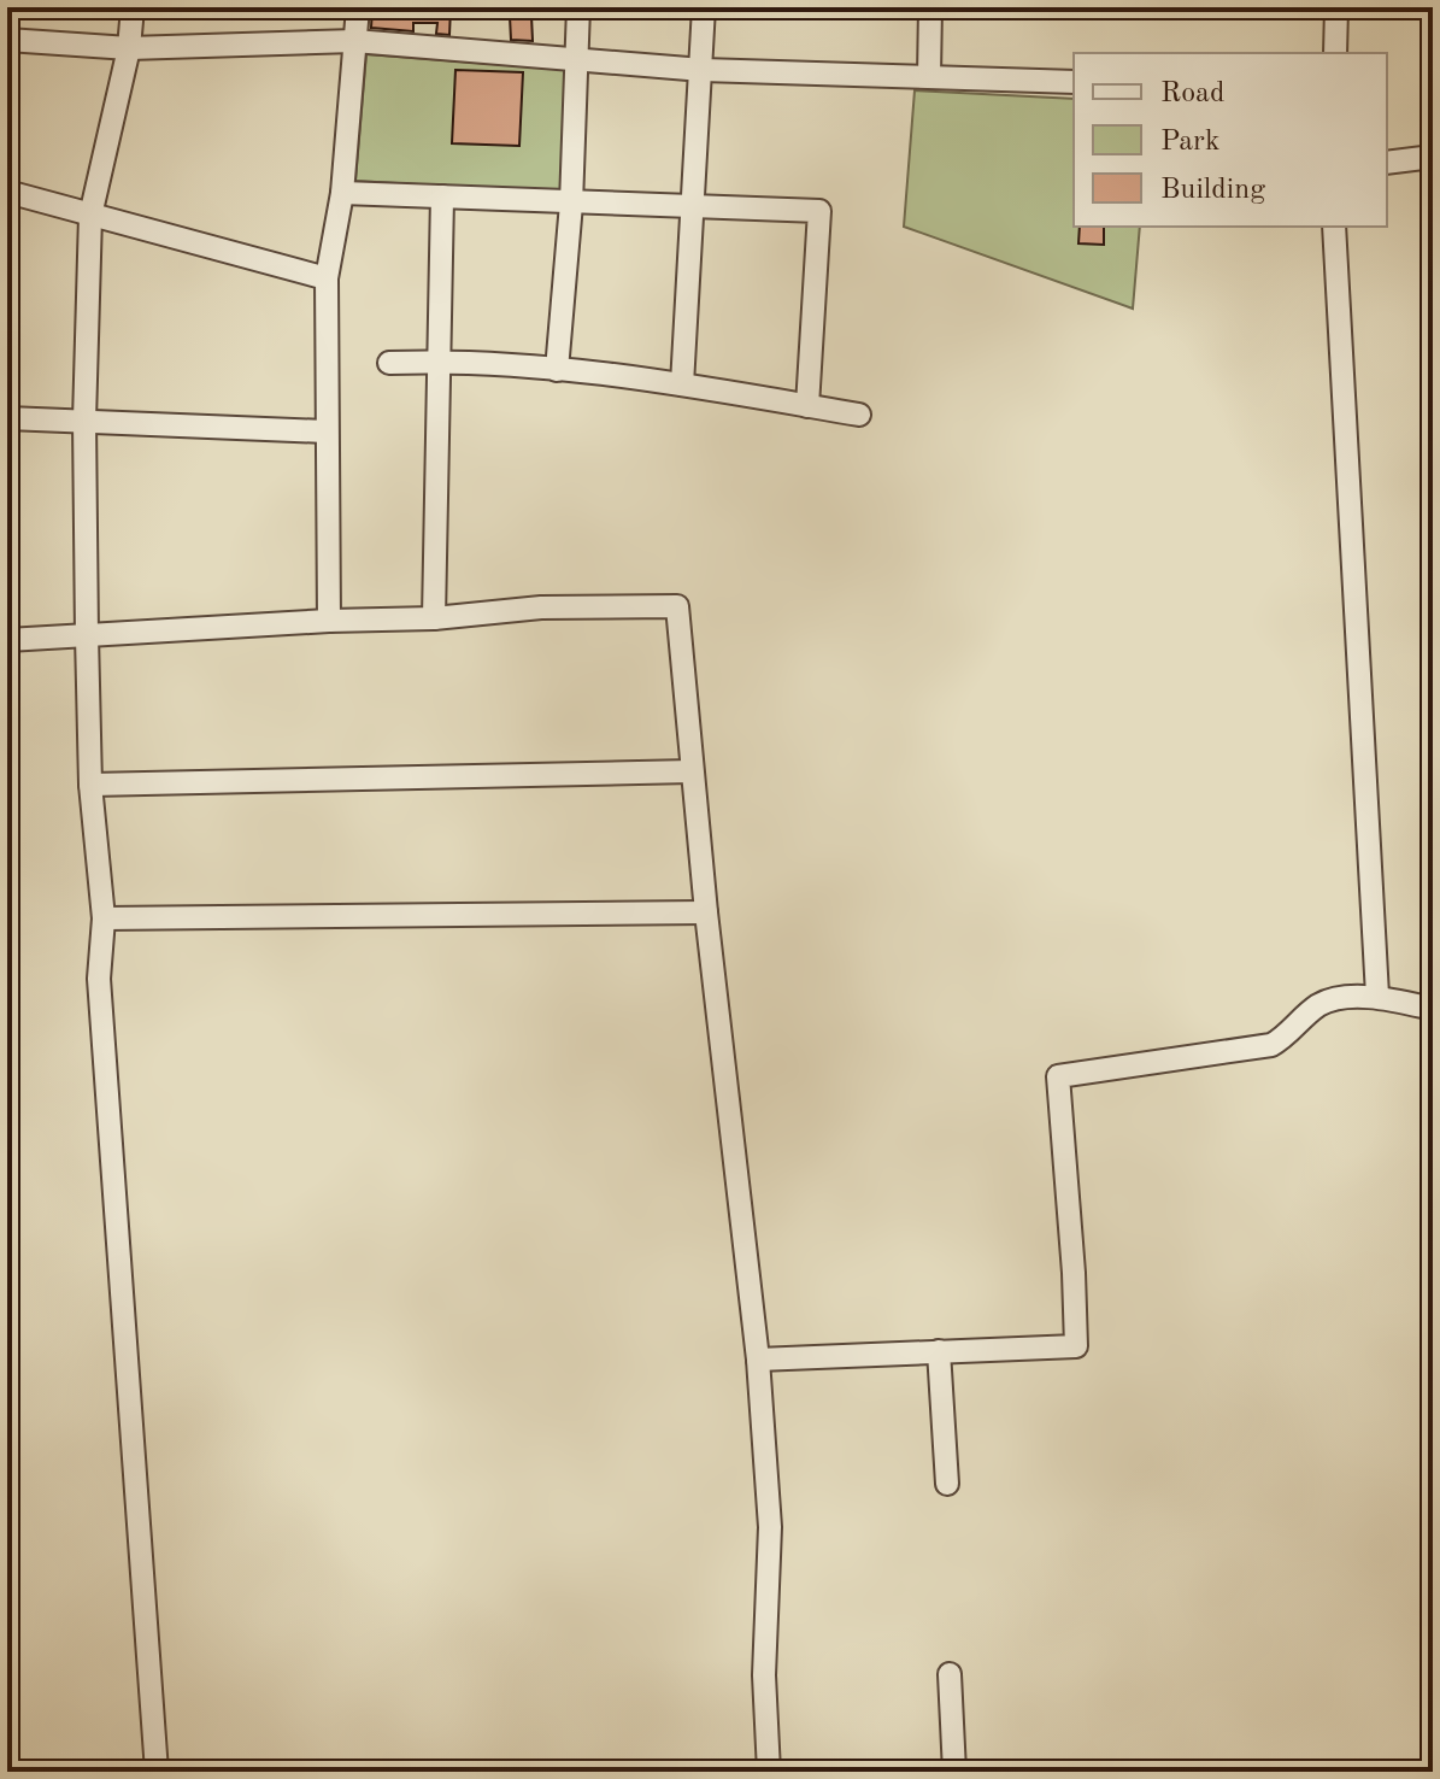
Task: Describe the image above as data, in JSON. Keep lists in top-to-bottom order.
{
  "legend": ["Road", "Park", "Building"]
}
